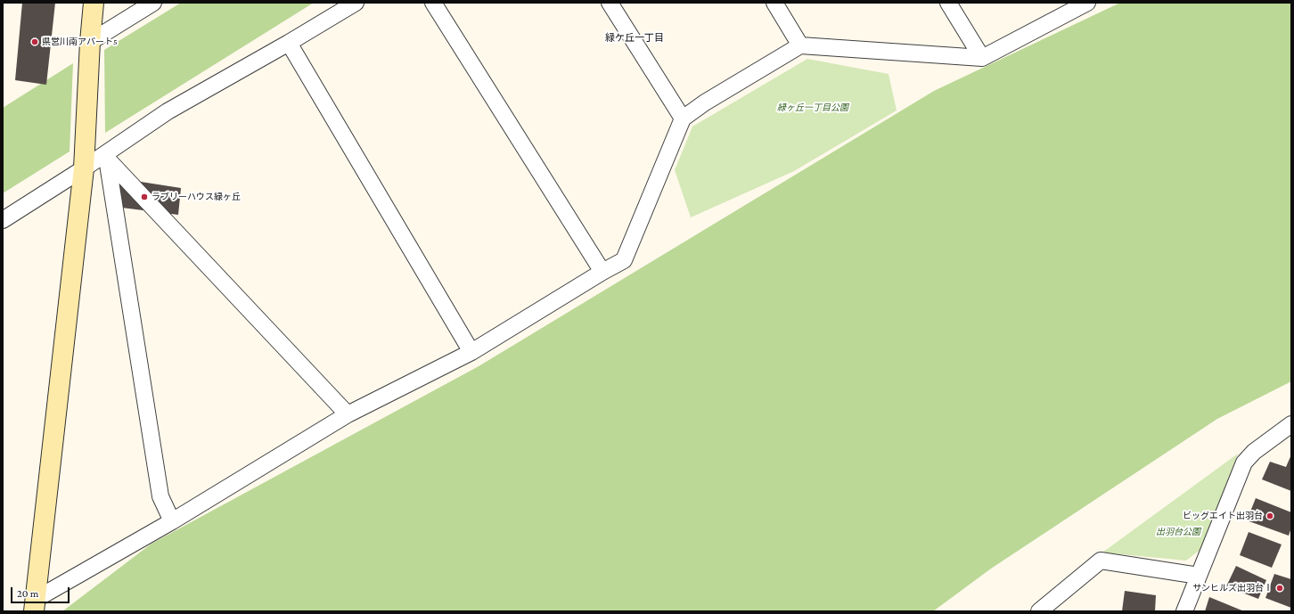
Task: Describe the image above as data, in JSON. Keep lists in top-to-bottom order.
{
  "districts": ["緑ケ丘一丁目"],
  "parks": ["緑ヶ丘一丁目公園", "出羽台公園"],
  "places": [
    "県営川南アパート5",
    "ラブリーハウス緑ヶ丘",
    "ビッグエイト出羽台",
    "サンヒルズ出羽台Ⅰ"
  ],
  "scale_bar": "20 m"
}
